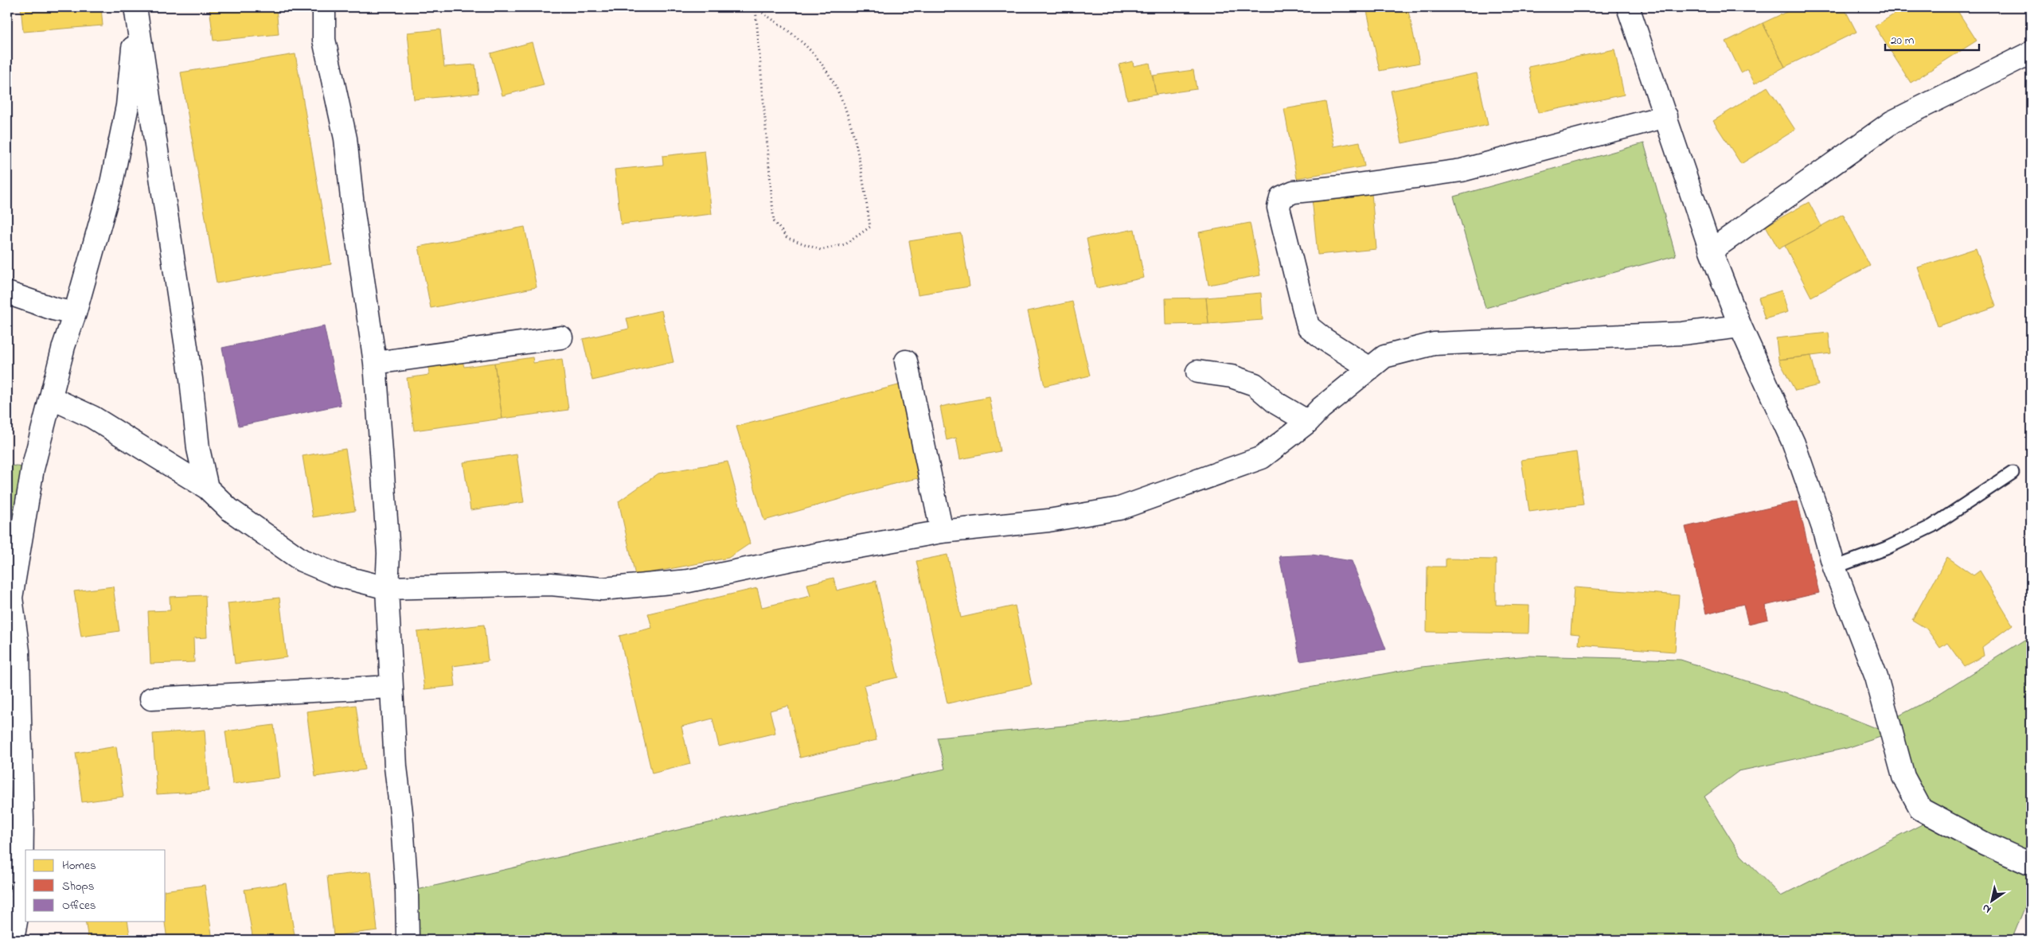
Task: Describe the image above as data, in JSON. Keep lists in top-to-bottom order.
{
  "legend": ["Homes", "Shops", "Offices"],
  "scale_bar": "20 m",
  "north": "bottom left"
}
